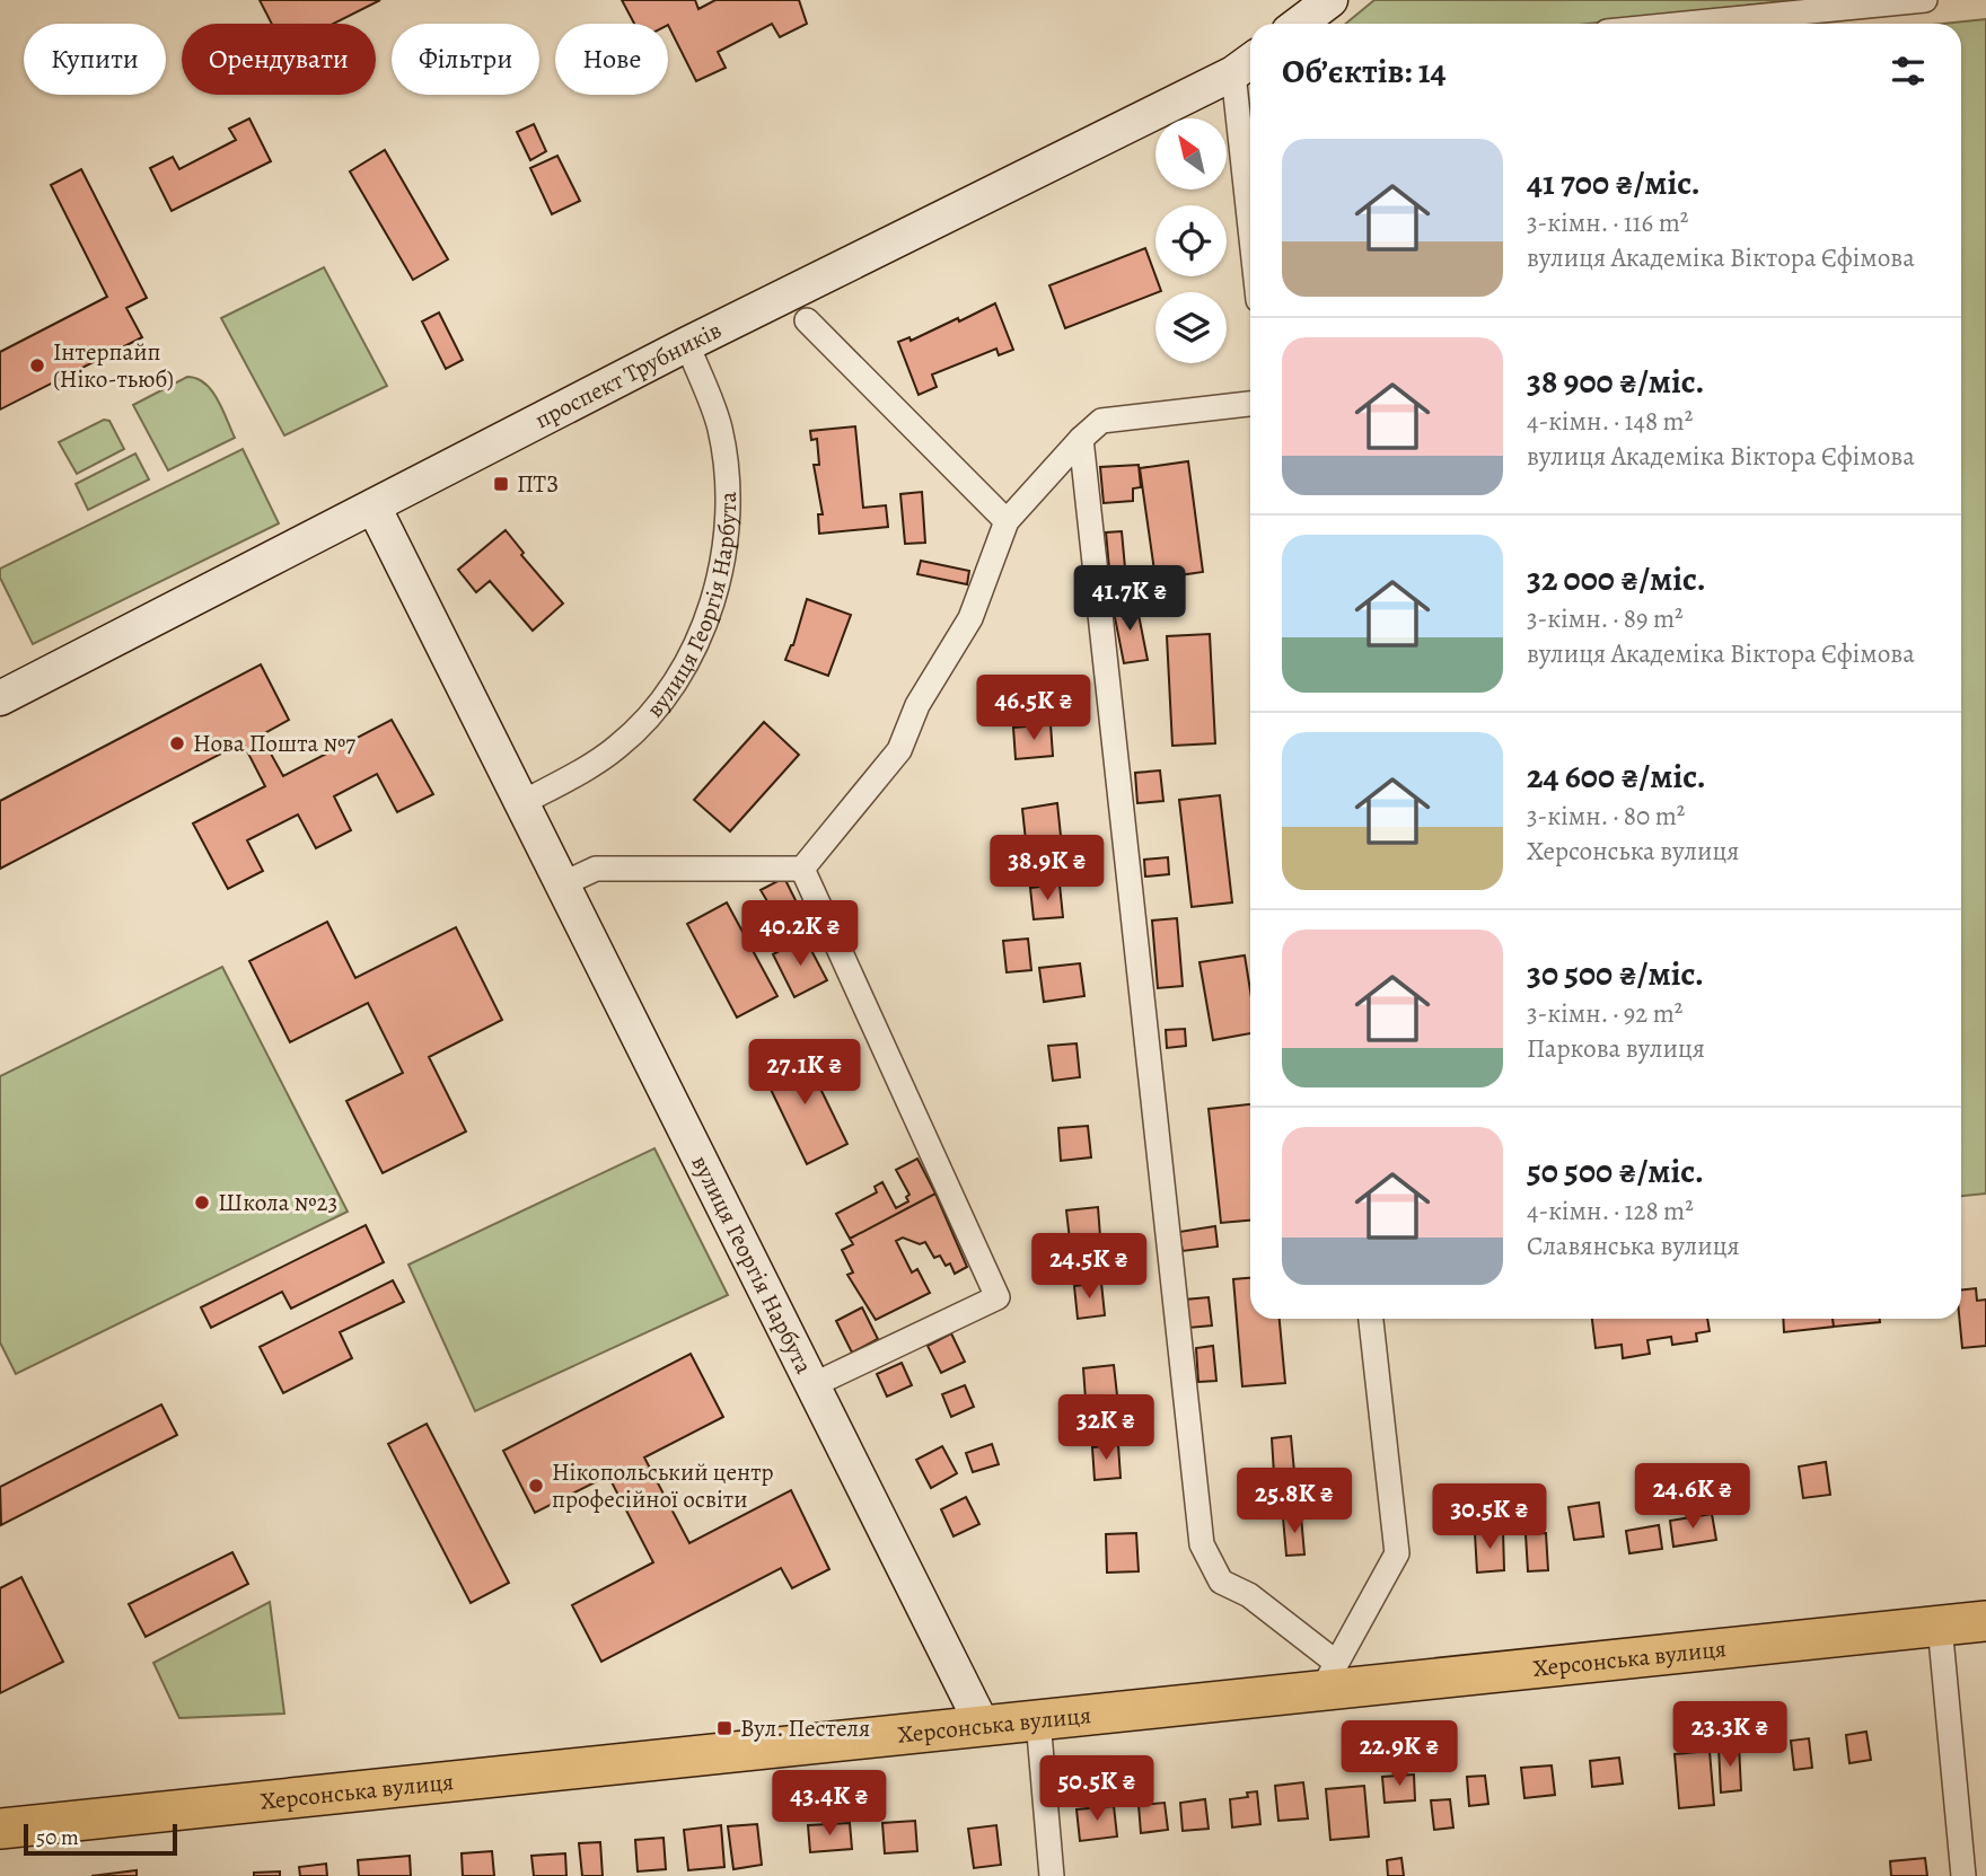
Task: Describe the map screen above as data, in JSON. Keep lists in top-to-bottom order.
{
  "streets": {
    "main road": ["проспект Трубників", "вулиця Георгія Нарбута", "Херсонська вулиця"]
  },
  "crossings": [
    ["проспект Трубників", "вулиця Георгія Нарбута"],
    ["вулиця Георгія Нарбута", "Херсонська вулиця"]
  ],
  "places": {
    "other": [
      "Інтерпайп (Ніко-тьюб)",
      "Нова Пошта №7",
      "Школа №23",
      "Нікопольський центр професійної освіти"
    ],
    "transit": ["ПТЗ", "Вул. Пестеля"]
  },
  "scale_bar": "50 m",
  "north": "top left",
  "page": {
    "chip": [
      "Купити",
      "Орендувати",
      "Фільтри",
      "Нове"
    ],
    "heading": "Об’єктів: 14",
    "list": [
      {
        "name": "41 700 ₴/міс.",
        "note": "3-кімн. · 116 m² · вулиця Академіка Віктора Єфімова"
      },
      {
        "name": "38 900 ₴/міс.",
        "note": "4-кімн. · 148 m² · вулиця Академіка Віктора Єфімова"
      },
      {
        "name": "32 000 ₴/міс.",
        "note": "3-кімн. · 89 m² · вулиця Академіка Віктора Єфімова"
      },
      {
        "name": "24 600 ₴/міс.",
        "note": "3-кімн. · 80 m² · Херсонська вулиця"
      },
      {
        "name": "30 500 ₴/міс.",
        "note": "3-кімн. · 92 m² · Паркова вулиця"
      },
      {
        "name": "50 500 ₴/міс.",
        "note": "4-кімн. · 128 m² · Славянська вулиця"
      }
    ],
    "price": [
      "41.7K ₴",
      "46.5K ₴",
      "38.9K ₴",
      "40.2K ₴",
      "27.1K ₴",
      "24.5K ₴",
      "32K ₴",
      "24.6K ₴",
      "25.8K ₴",
      "30.5K ₴",
      "23.3K ₴",
      "22.9K ₴",
      "50.5K ₴",
      "43.4K ₴"
    ],
    "scale": "50 m"
  }
}
